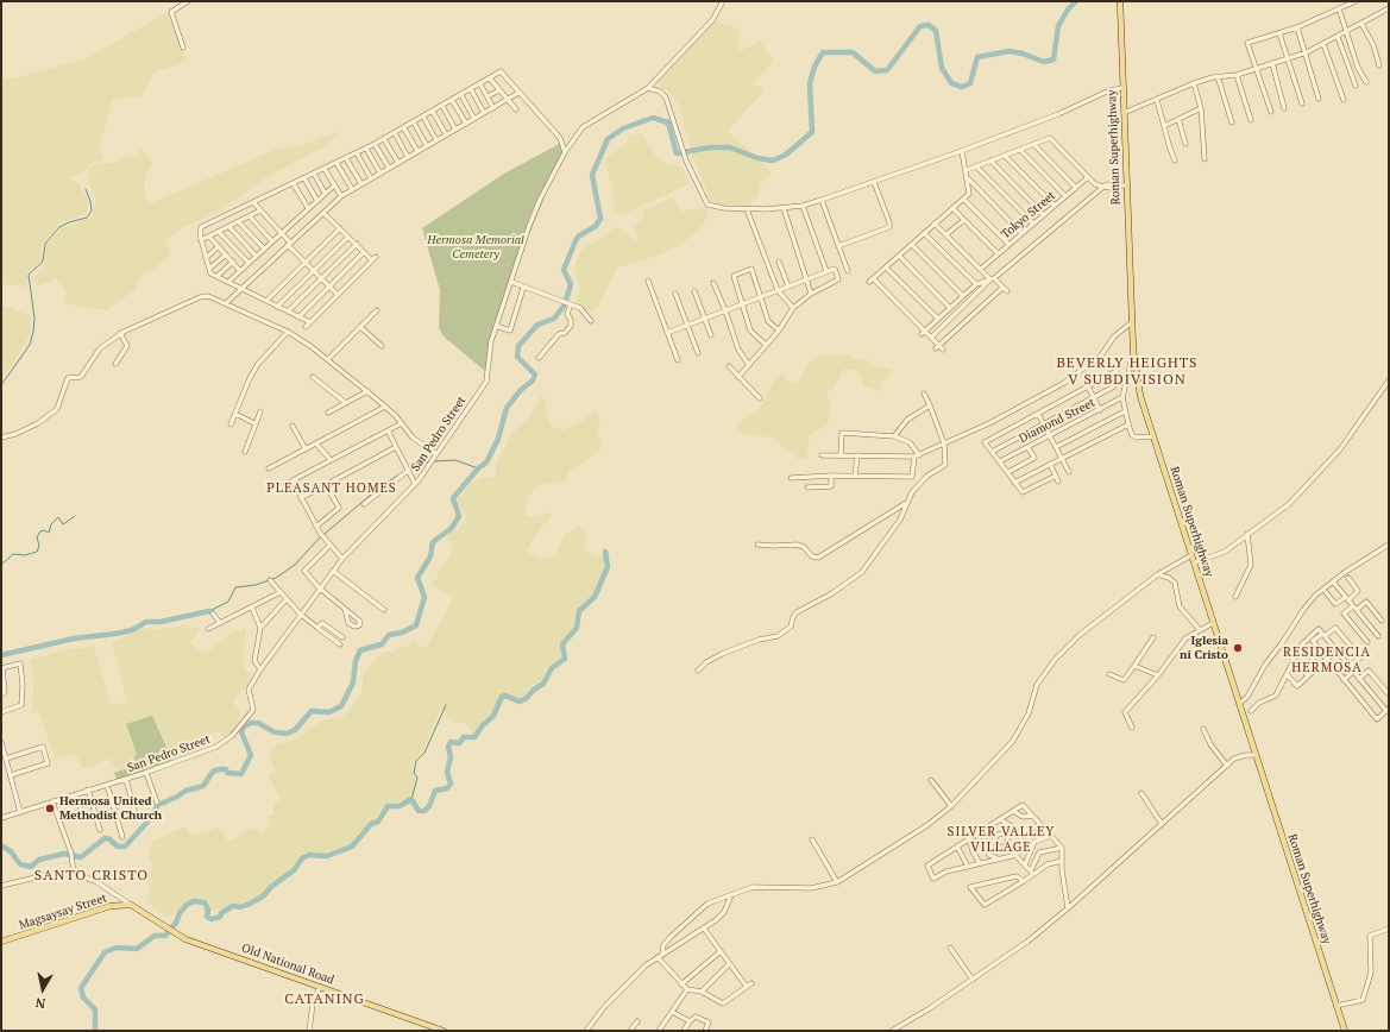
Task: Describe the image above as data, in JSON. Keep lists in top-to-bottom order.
{
  "streets": {
    "main road": ["Roman Superhighway", "Magsaysay Street", "Old National Road"],
    "street": ["Tokyo Street", "Diamond Street", "San Pedro Street"]
  },
  "crossings": [
    ["Magsaysay Street", "Old National Road"]
  ],
  "districts": [
    "BEVERLY HEIGHTS V SUBDIVISION",
    "PLEASANT HOMES",
    "RESIDENCIA HERMOSA",
    "SILVER VALLEY VILLAGE",
    "SANTO CRISTO",
    "CATANING"
  ],
  "parks": ["Hermosa Memorial Cemetery"],
  "places": ["Iglesia ni Cristo", "Hermosa United Methodist Church"],
  "north": "bottom"
}
